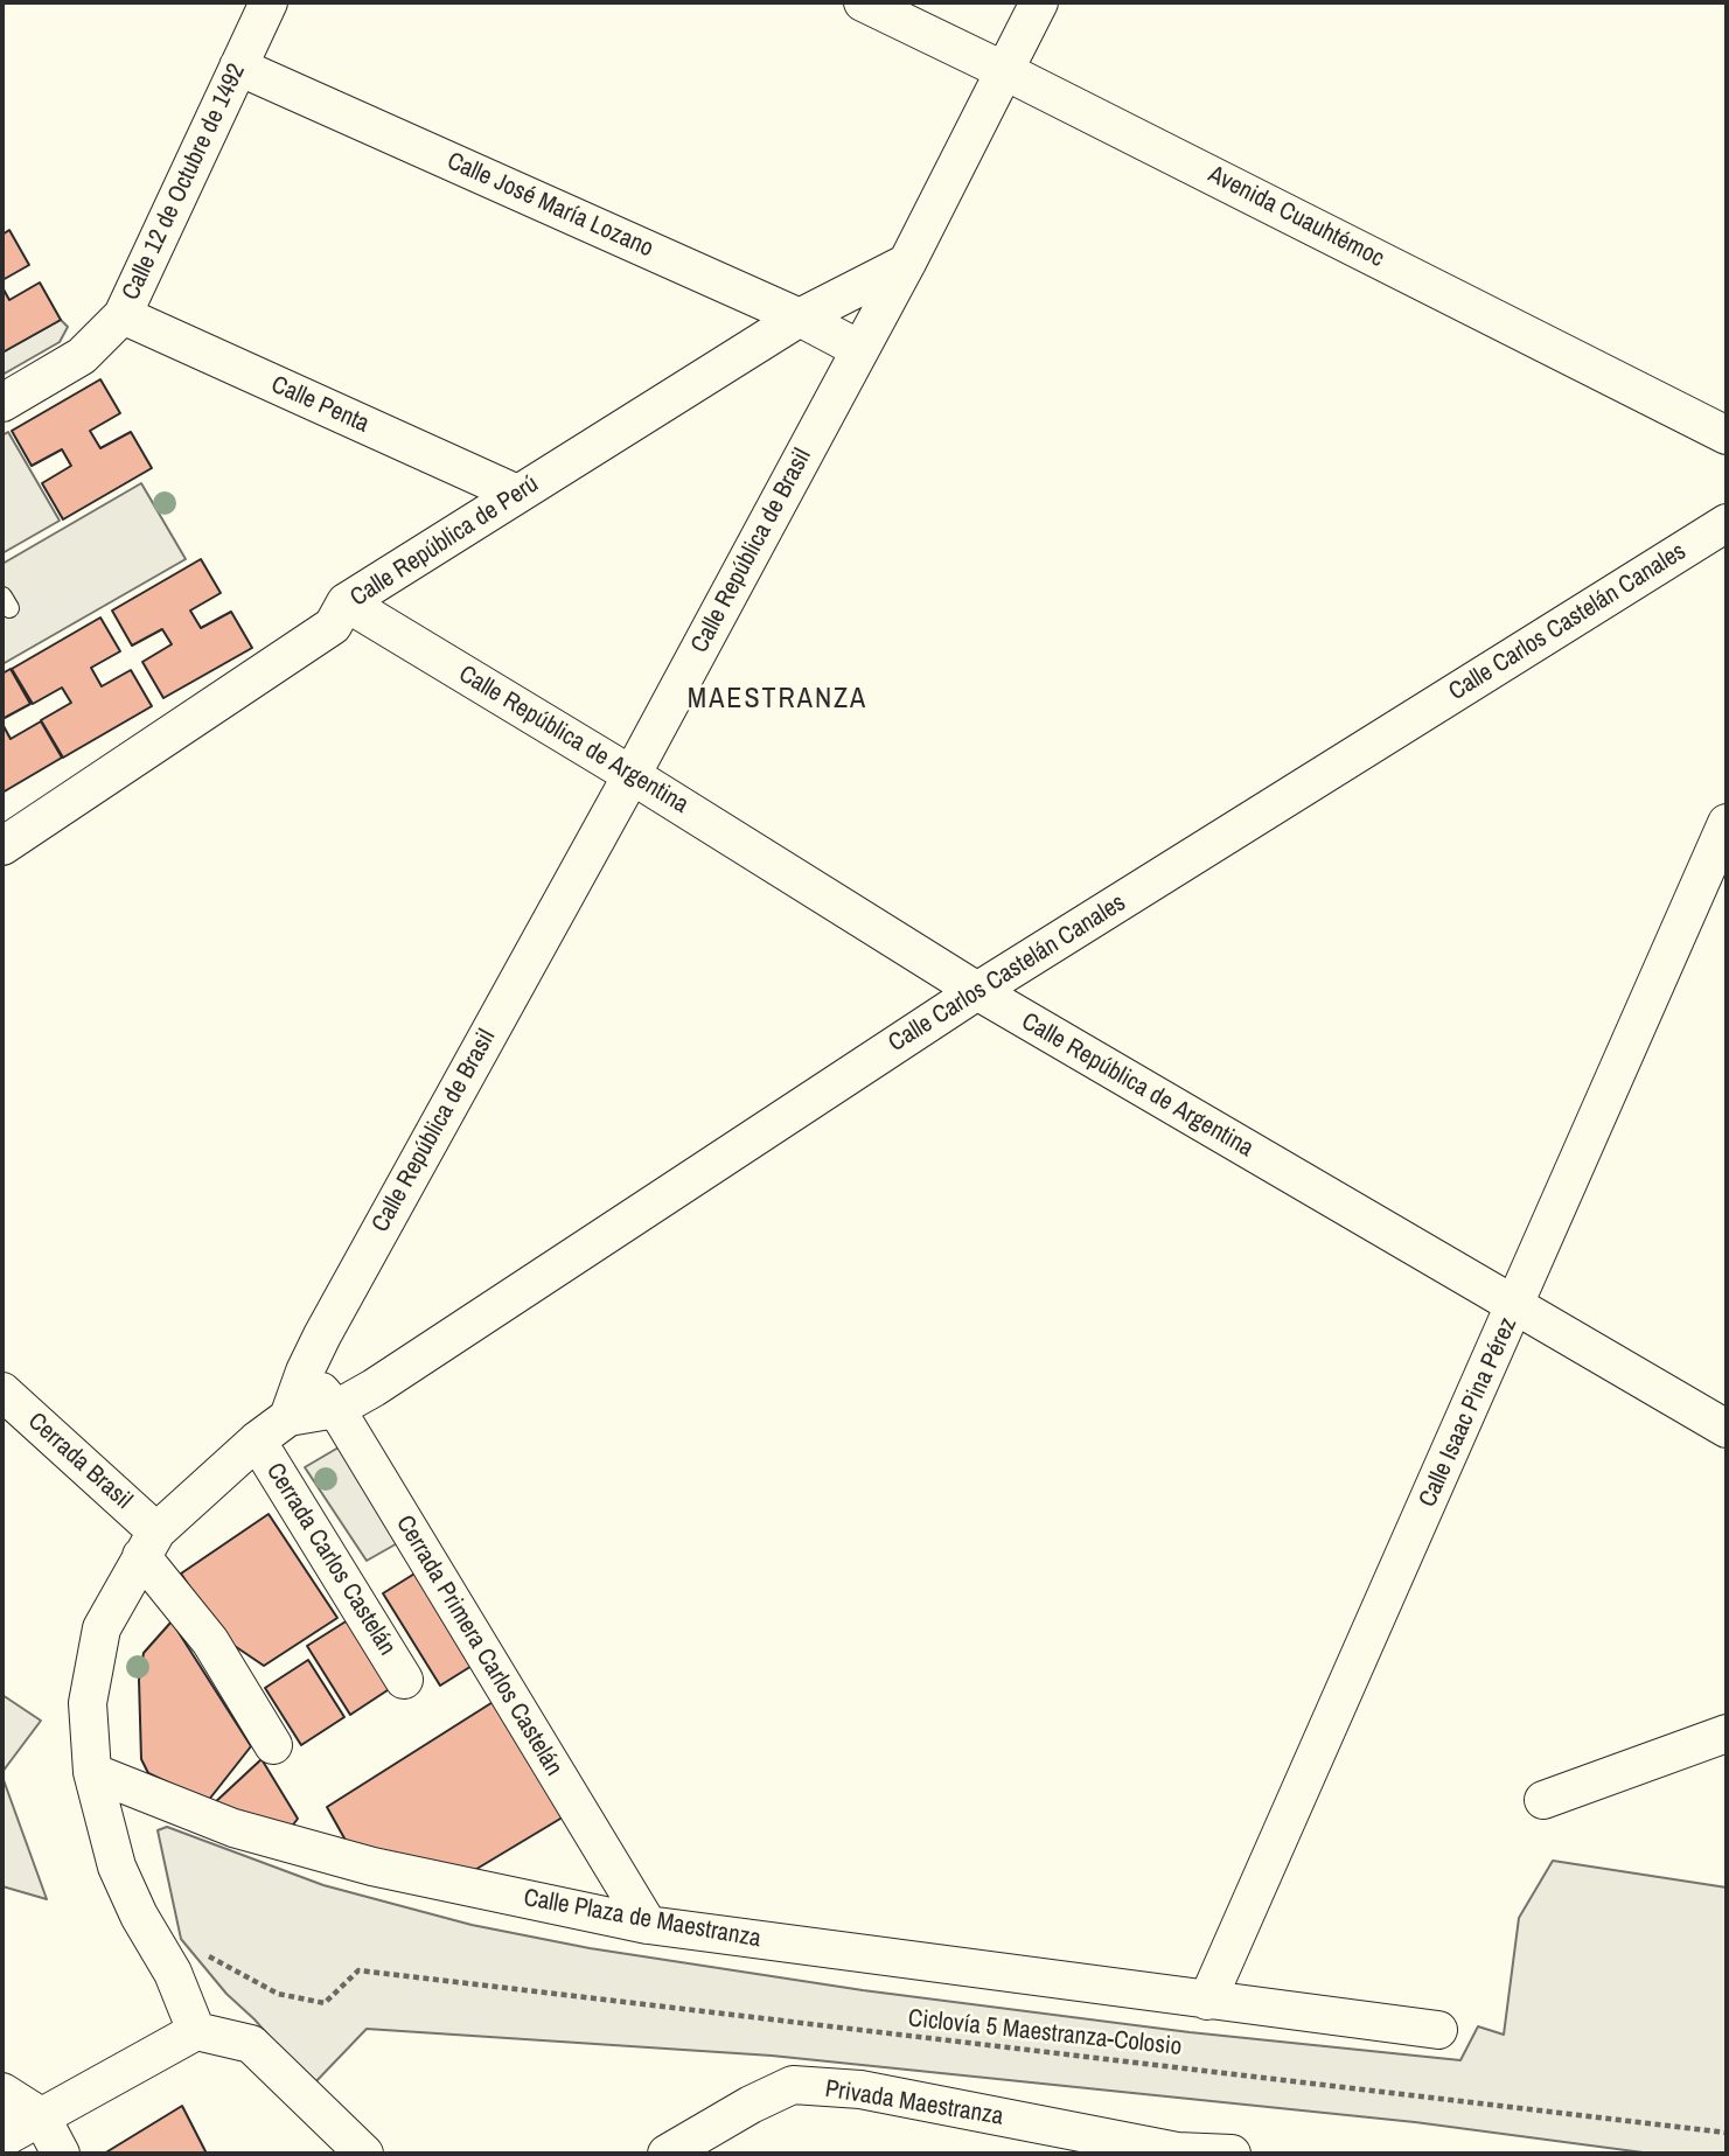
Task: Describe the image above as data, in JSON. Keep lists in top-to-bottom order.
{
  "streets": {
    "street": [
      "Calle 12 de Octubre de 1492",
      "Calle José María Lozano",
      "Avenida Cuauhtémoc",
      "Calle Penta",
      "Calle República de Perú",
      "Calle República de Brasil",
      "Calle Carlos Castelán Canales",
      "Calle República de Argentina",
      "Calle Isaac Pina Pérez",
      "Cerrada Brasil",
      "Cerrada Carlos Castelán",
      "Cerrada Primera Carlos Castelán",
      "Calle Plaza de Maestranza",
      "Privada Maestranza"
    ],
    "path": ["Ciclovía 5 Maestranza-Colosio"]
  },
  "crossings": [
    ["Calle 12 de Octubre de 1492", "Calle José María Lozano"],
    ["Calle 12 de Octubre de 1492", "Calle Penta"],
    ["Calle José María Lozano", "Calle República de Perú"],
    ["Calle José María Lozano", "Calle República de Brasil"],
    ["Avenida Cuauhtémoc", "Calle República de Brasil"],
    ["Calle Penta", "Calle República de Perú"],
    ["Calle República de Perú", "Calle República de Brasil"],
    ["Calle República de Perú", "Calle República de Argentina"],
    ["Calle República de Brasil", "Calle República de Argentina"],
    ["Calle República de Brasil", "Cerrada Primera Carlos Castelán"],
    ["Calle Carlos Castelán Canales", "Calle República de Argentina"],
    ["Calle Carlos Castelán Canales", "Cerrada Brasil"],
    ["Calle Carlos Castelán Canales", "Cerrada Carlos Castelán"],
    ["Calle Carlos Castelán Canales", "Cerrada Primera Carlos Castelán"],
    ["Calle Carlos Castelán Canales", "Calle Plaza de Maestranza"],
    ["Calle República de Argentina", "Calle Isaac Pina Pérez"],
    ["Calle Isaac Pina Pérez", "Calle Plaza de Maestranza"],
    ["Cerrada Primera Carlos Castelán", "Calle Plaza de Maestranza"]
  ],
  "districts": ["MAESTRANZA"]
}
